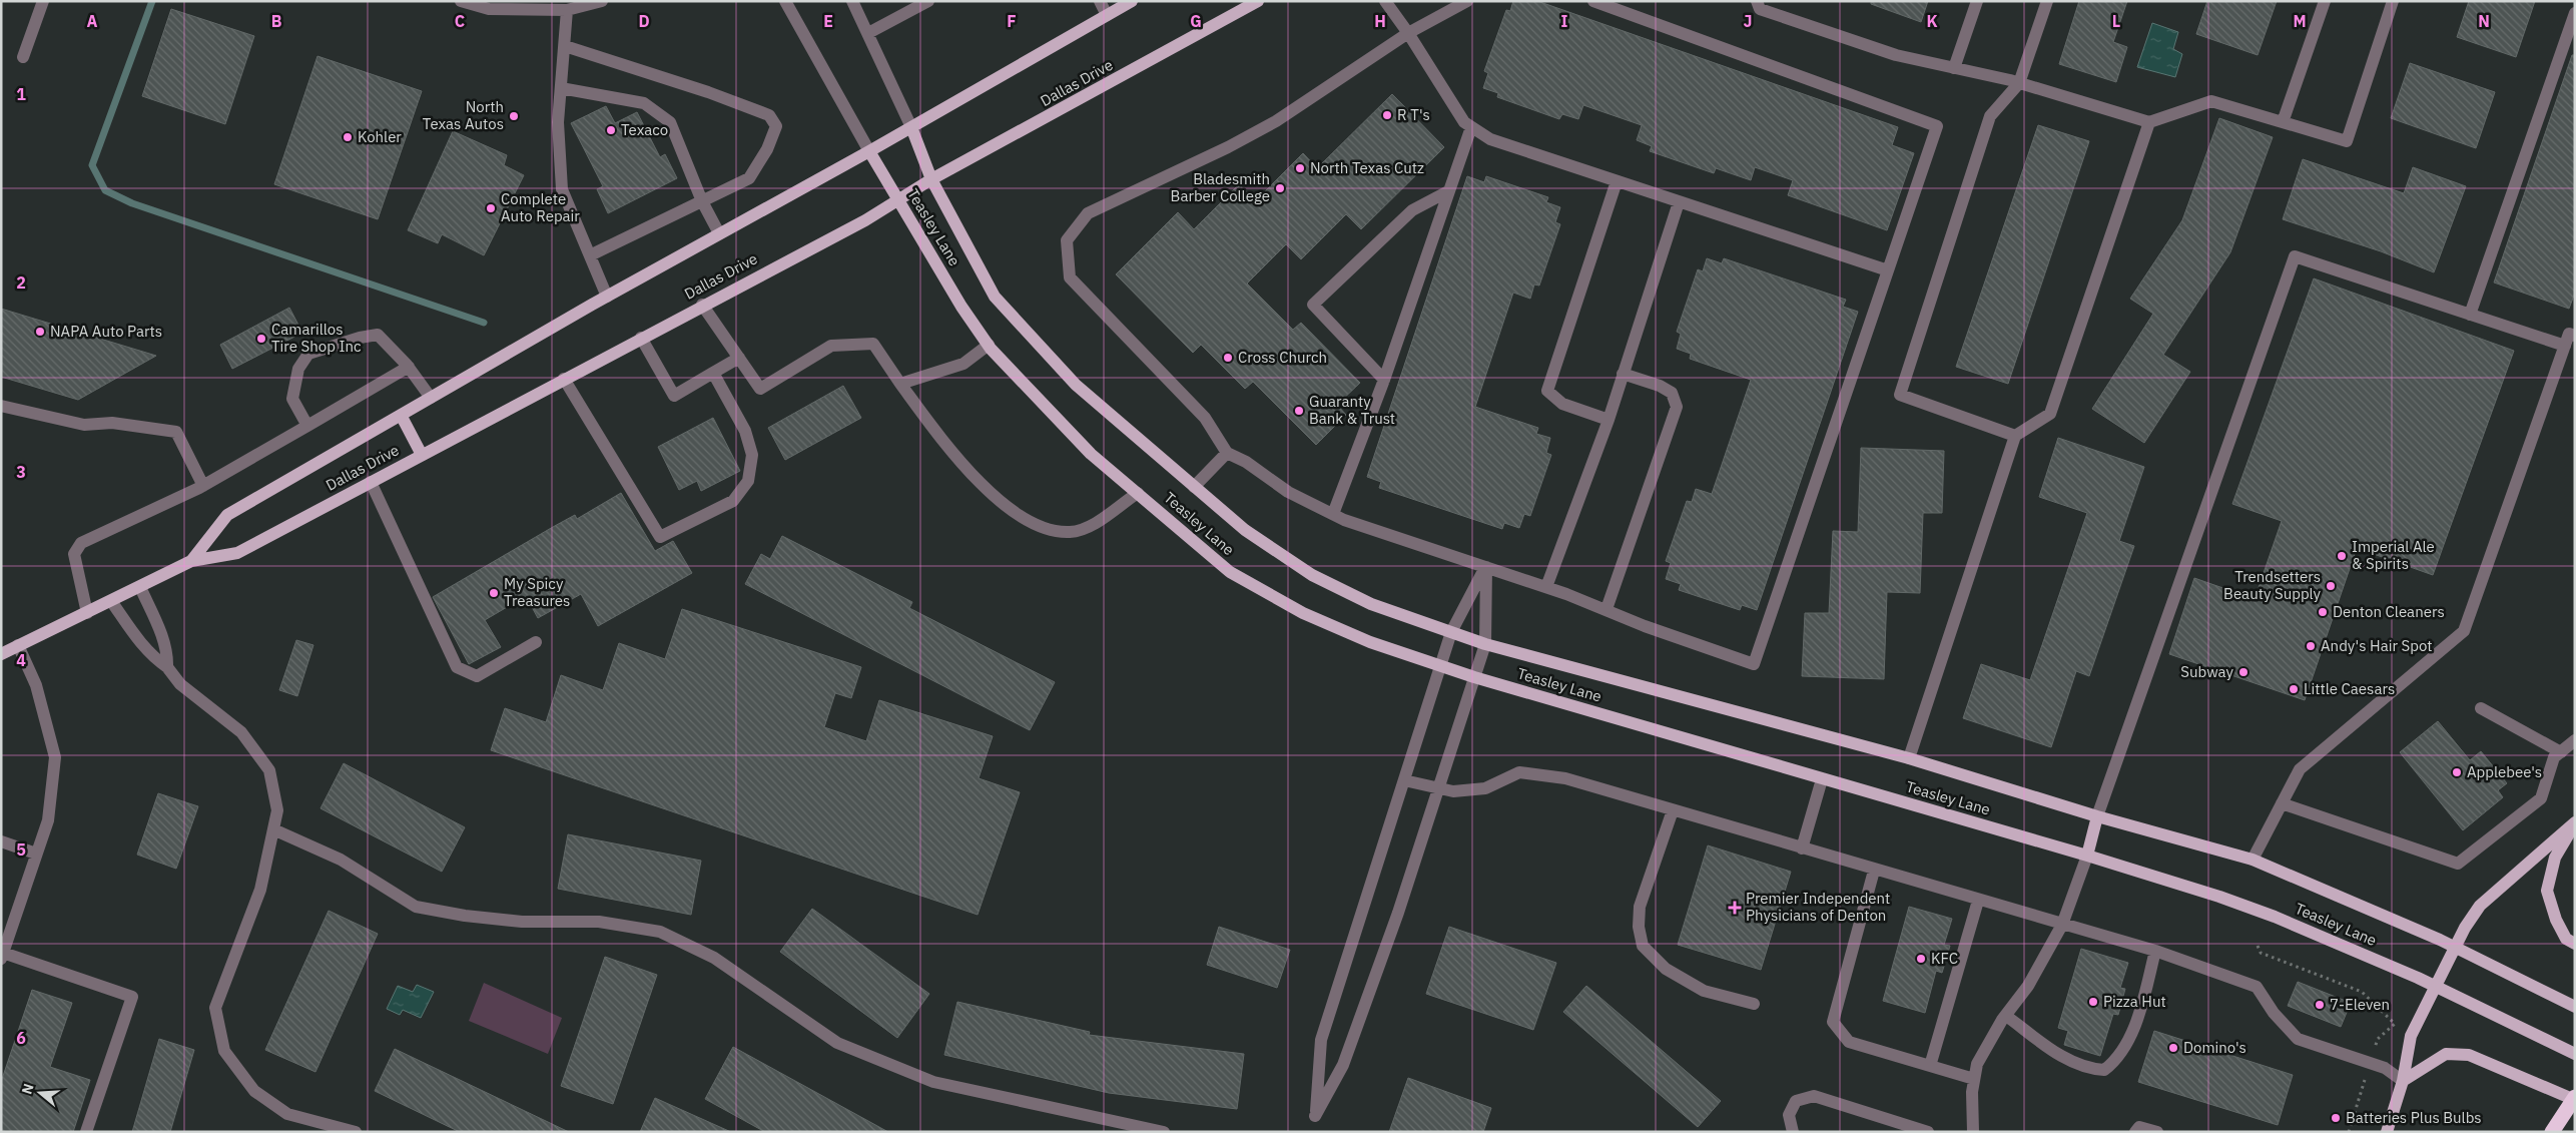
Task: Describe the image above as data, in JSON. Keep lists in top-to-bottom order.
{
  "streets": {
    "main road": ["Dallas Drive", "Teasley Lane"]
  },
  "crossings": [
    ["Dallas Drive", "Teasley Lane"]
  ],
  "places": {
    "other": [
      "R T's",
      "North Texas Autos",
      "Texaco",
      "Kohler",
      "North Texas Cutz",
      "Bladesmith Barber College",
      "Complete Auto Repair",
      "NAPA Auto Parts",
      "Camarillos Tire Shop Inc",
      "Cross Church",
      "Guaranty Bank & Trust",
      "Imperial Ale & Spirits",
      "Trendsetters Beauty Supply",
      "My Spicy Treasures",
      "Denton Cleaners",
      "Andy's Hair Spot",
      "Subway",
      "Little Caesars",
      "Applebee's",
      "KFC",
      "Pizza Hut",
      "7-Eleven",
      "Domino's",
      "Batteries Plus Bulbs"
    ],
    "health": ["Premier Independent Physicians of Denton"]
  },
  "north": "left",
  "grid": {
    "columns": [
      "A",
      "B",
      "C",
      "D",
      "E",
      "F",
      "G",
      "H",
      "I",
      "J",
      "K",
      "L",
      "M",
      "N"
    ],
    "rows": [
      "1",
      "2",
      "3",
      "4",
      "5",
      "6"
    ]
  }
}
